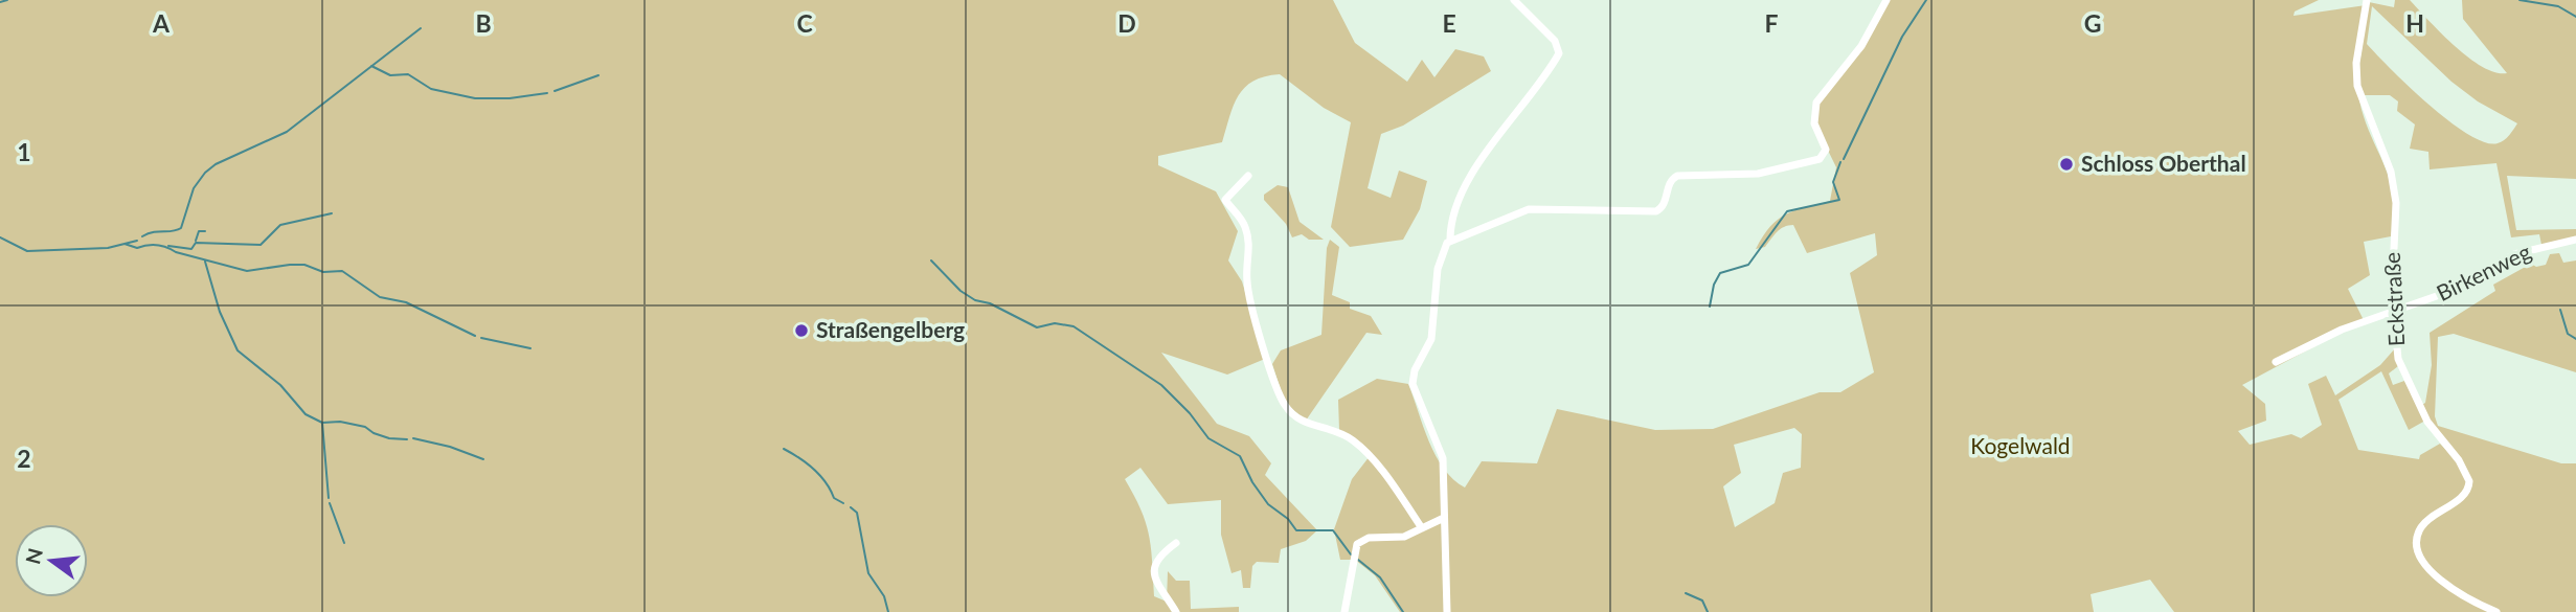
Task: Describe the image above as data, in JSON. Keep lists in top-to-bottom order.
{
  "streets": {
    "street": ["Birkenweg", "Eckstraße"]
  },
  "crossings": [
    ["Birkenweg", "Eckstraße"]
  ],
  "parks": ["Kogelwald"],
  "places": ["Schloss Oberthal", "Straßengelberg"],
  "north": "left",
  "grid": {
    "columns": [
      "A",
      "B",
      "C",
      "D",
      "E",
      "F",
      "G",
      "H"
    ],
    "rows": ["1", "2"]
  }
}
